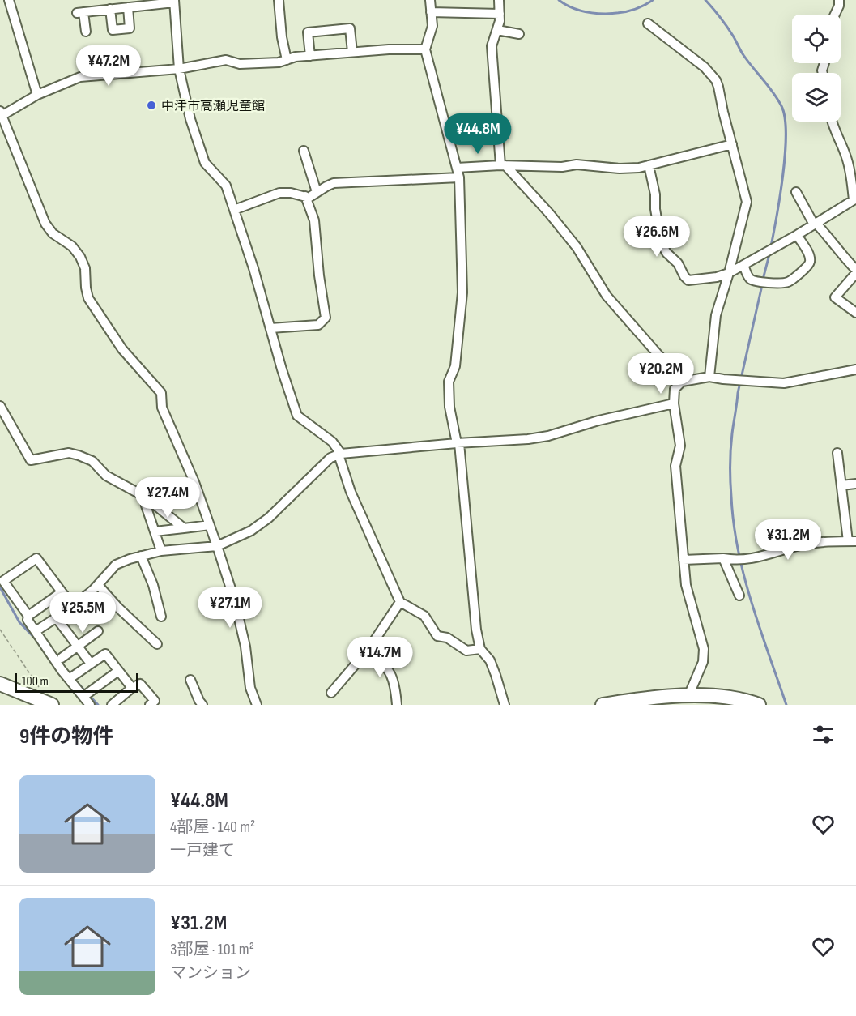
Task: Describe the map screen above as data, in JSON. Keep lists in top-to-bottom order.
{
  "places": ["中津市高瀬児童館"],
  "scale_bar": "100 m",
  "page": {
    "price": [
      "¥47.2M",
      "¥44.8M",
      "¥26.6M",
      "¥20.2M",
      "¥27.4M",
      "¥31.2M",
      "¥27.1M",
      "¥25.5M",
      "¥14.7M"
    ],
    "scale": "100 m",
    "heading": "9件の物件",
    "list": [
      {
        "name": "¥44.8M",
        "note": "4部屋 · 140 m² · 一戸建て"
      },
      {
        "name": "¥31.2M",
        "note": "3部屋 · 101 m² · マンション"
      }
    ]
  }
}
